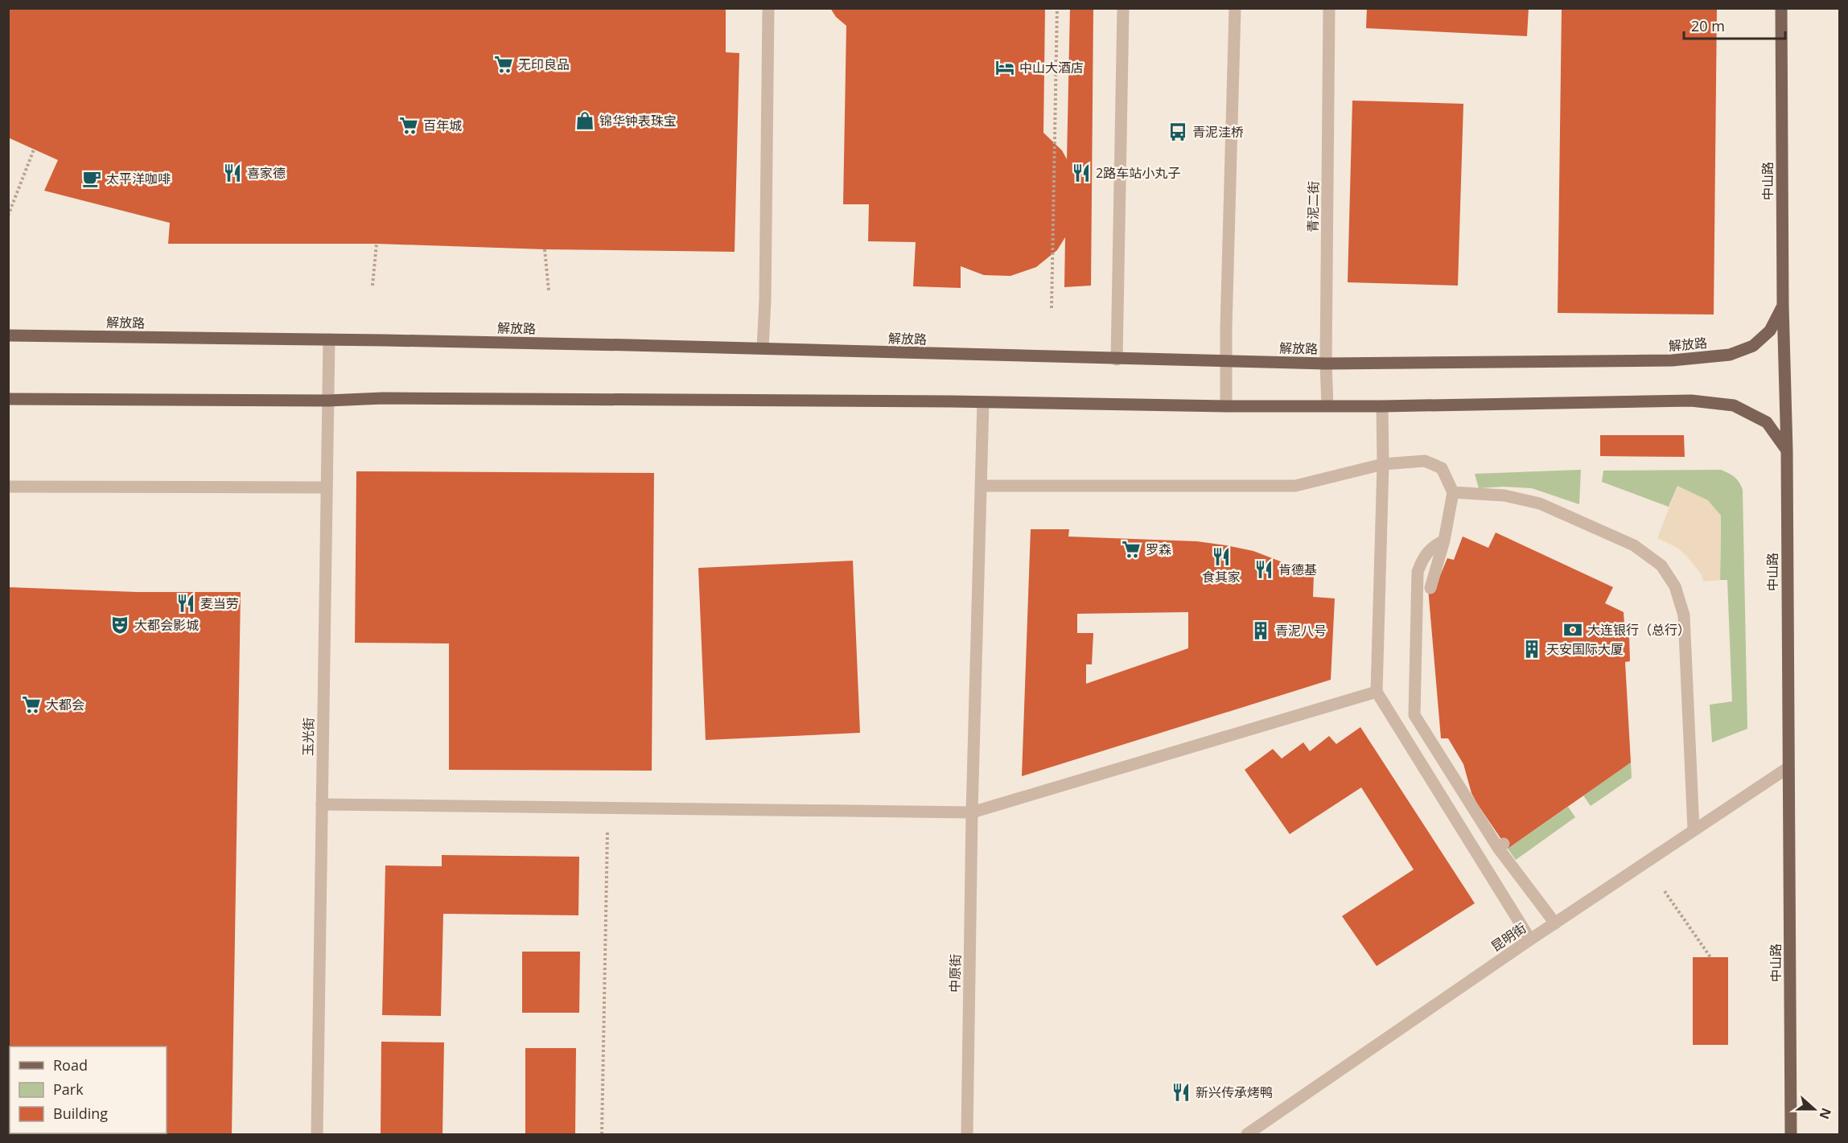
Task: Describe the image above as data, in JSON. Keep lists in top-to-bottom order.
{
  "streets": {
    "main road": ["中山路", "解放路"],
    "street": [
      "青泥二街",
      "玉光街",
      "昆明街",
      "中原街"
    ]
  },
  "crossings": [
    ["中山路", "解放路"],
    ["中山路", "昆明街"],
    ["青泥二街", "解放路"],
    ["解放路", "玉光街"]
  ],
  "places": {
    "supermarket": [
      "无印良品",
      "百年城",
      "罗森",
      "大都会"
    ],
    "hotel": ["中山大酒店"],
    "shop": ["锦华钟表珠宝"],
    "bus stop": ["青泥洼桥"],
    "restaurant": [
      "喜家德",
      "2路车站小丸子",
      "食其家",
      "肯德基",
      "麦当劳",
      "新兴传承烤鸭"
    ],
    "cafe": ["太平洋咖啡"],
    "theatre": ["大都会影城"],
    "bank": ["大连银行（总行）"],
    "building": ["青泥八号", "天安国际大厦"]
  },
  "legend": ["Road", "Park", "Building"],
  "scale_bar": "20 m",
  "north": "right"
}
